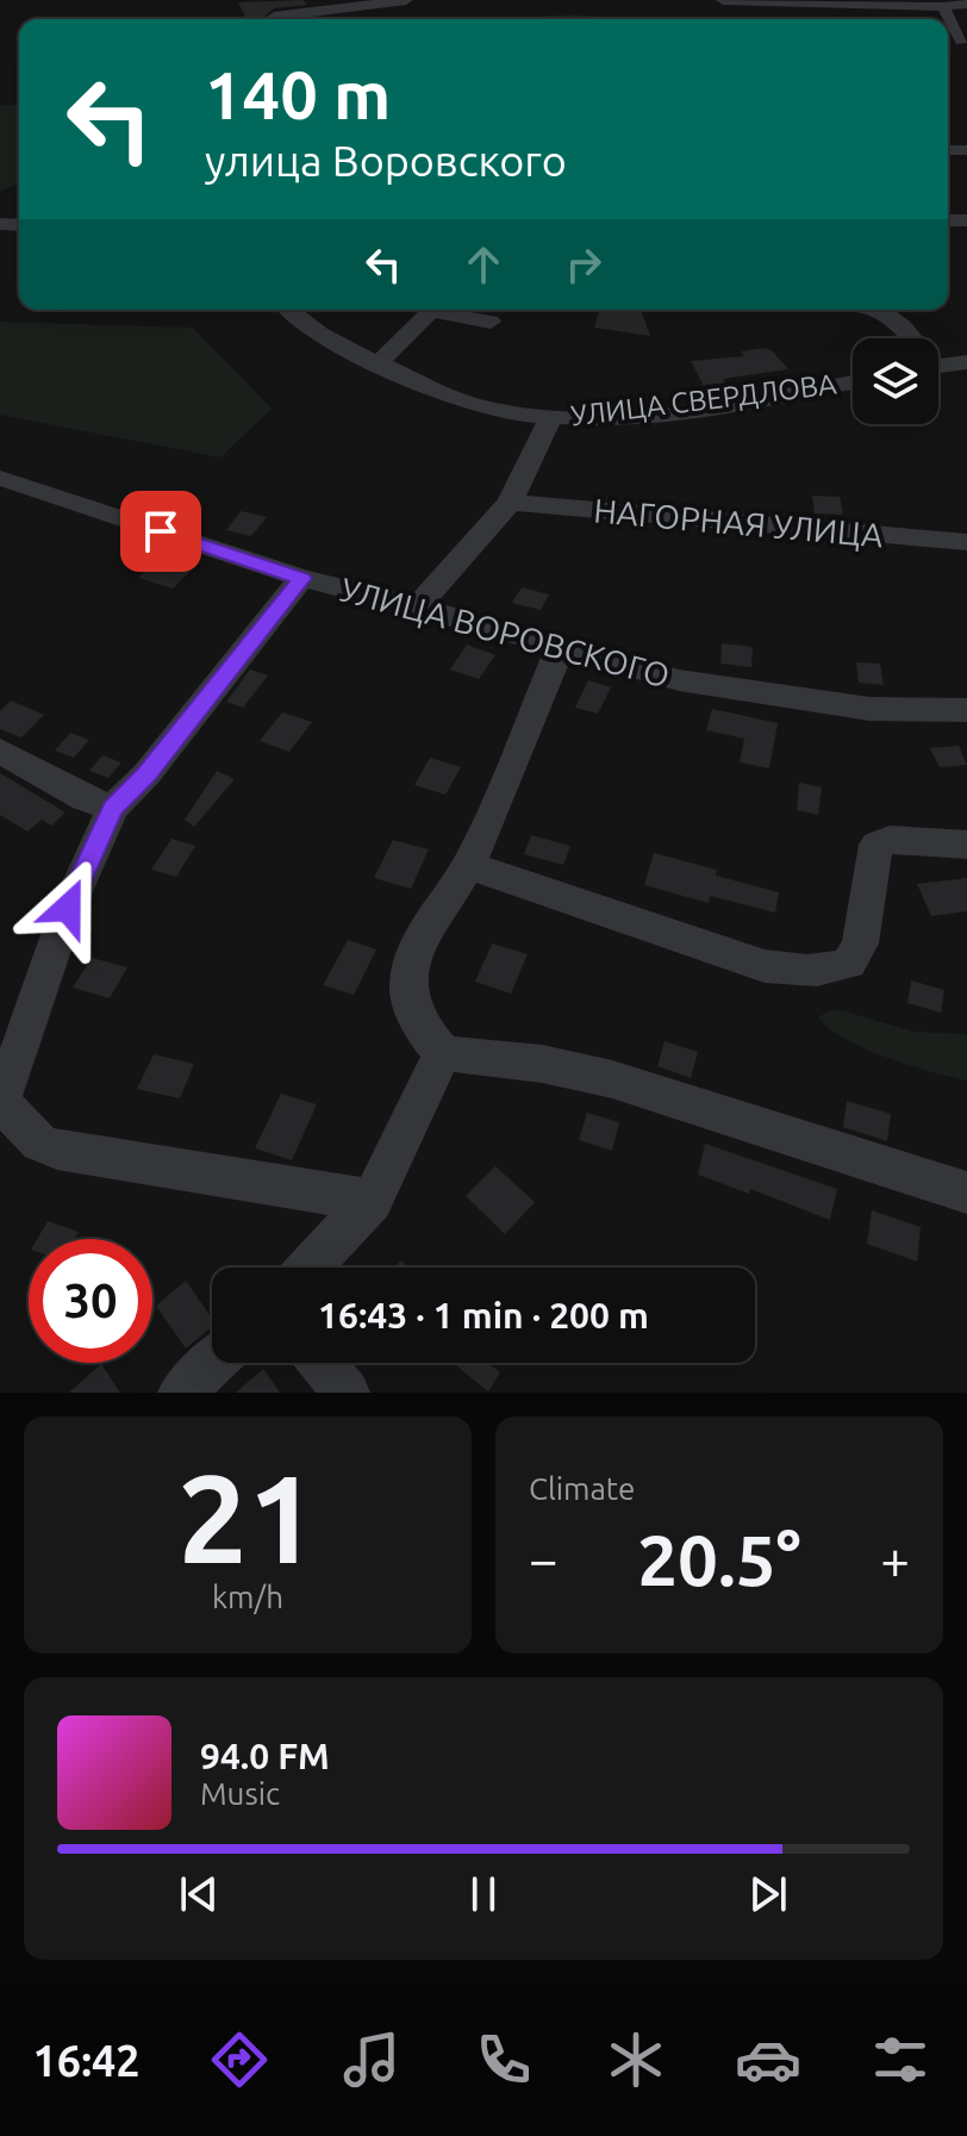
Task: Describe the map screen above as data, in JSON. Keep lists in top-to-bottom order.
{
  "streets": {
    "street": ["УЛИЦА СВЕРДЛОВА", "НАГОРНАЯ УЛИЦА", "УЛИЦА ВОРОВСКОГО"]
  },
  "page": {
    "turn": ["140 m", "улица Воровского"],
    "limit": "30",
    "trip": "16:43 · 1 min · 200 m",
    "tile": [
      ["21", "km/h"],
      "Climate"
    ],
    "heat": ["−", "20.5°", "+"],
    "song": ["94.0 FM", "Music"],
    "tabs": "16:42"
  }
}
